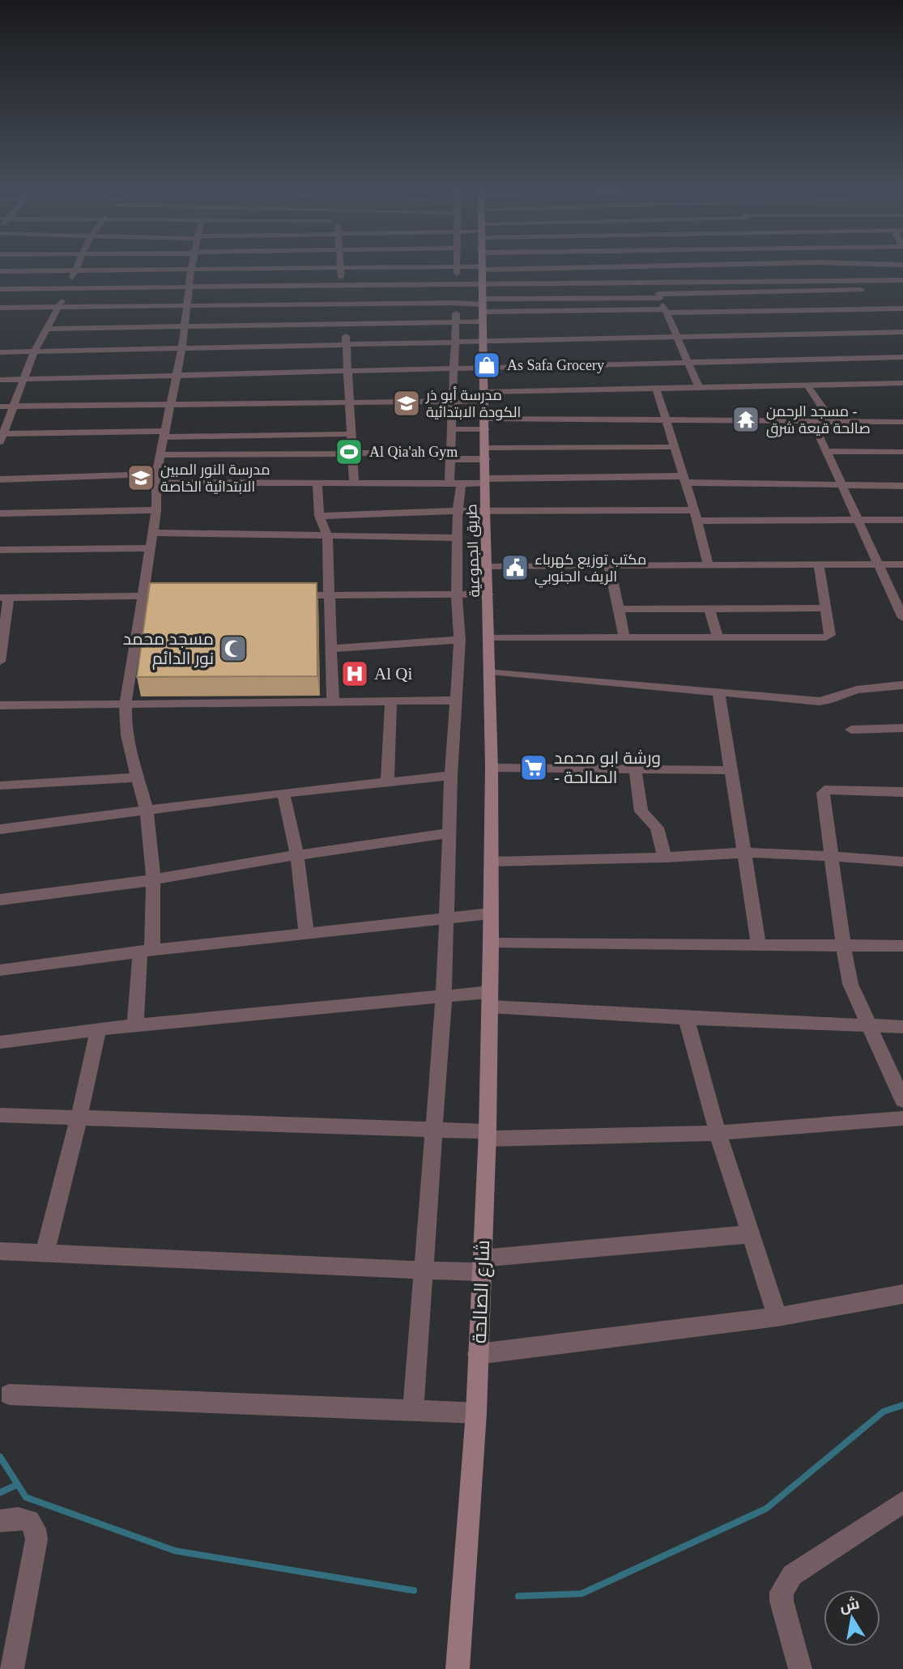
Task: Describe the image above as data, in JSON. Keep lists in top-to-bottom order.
{
  "streets": {
    "main road": ["طريق الجموعية", "شارع الصالحة"]
  },
  "crossings": [
    ["طريق الجموعية", "شارع الصالحة"]
  ],
  "places": {
    "shop": ["As Safa Grocery"],
    "school or university": ["مدرسة أبو ذر الكودة الابتدائية", "مدرسة النور المبين الابتدائية الخاصة"],
    "temple": ["مسجد الرحمن - صالحة قيعة شرق"],
    "sports": ["Al Qia'ah Gym"],
    "public building": ["مكتب توزيع كهرباء الريف الجنوبي"],
    "mosque": ["مسجد محمد نور الدائم"],
    "hospital": ["Al Qi"],
    "supermarket": ["ورشة ابو محمد - الصالحة"]
  },
  "north": "top"
}
